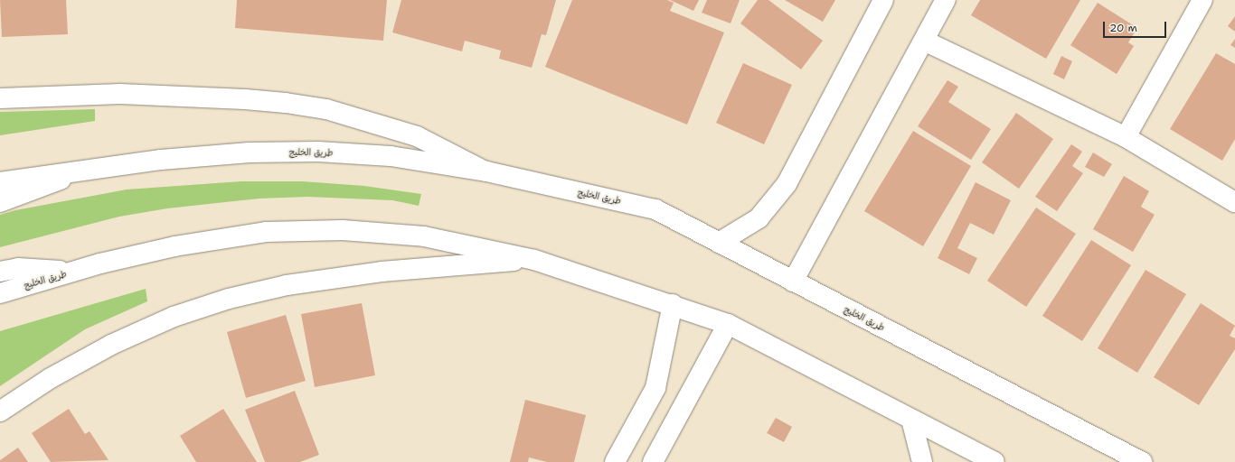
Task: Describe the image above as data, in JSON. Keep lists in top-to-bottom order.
{
  "streets": {
    "main road": ["طريق الخليج"]
  },
  "scale_bar": "20 m"
}
